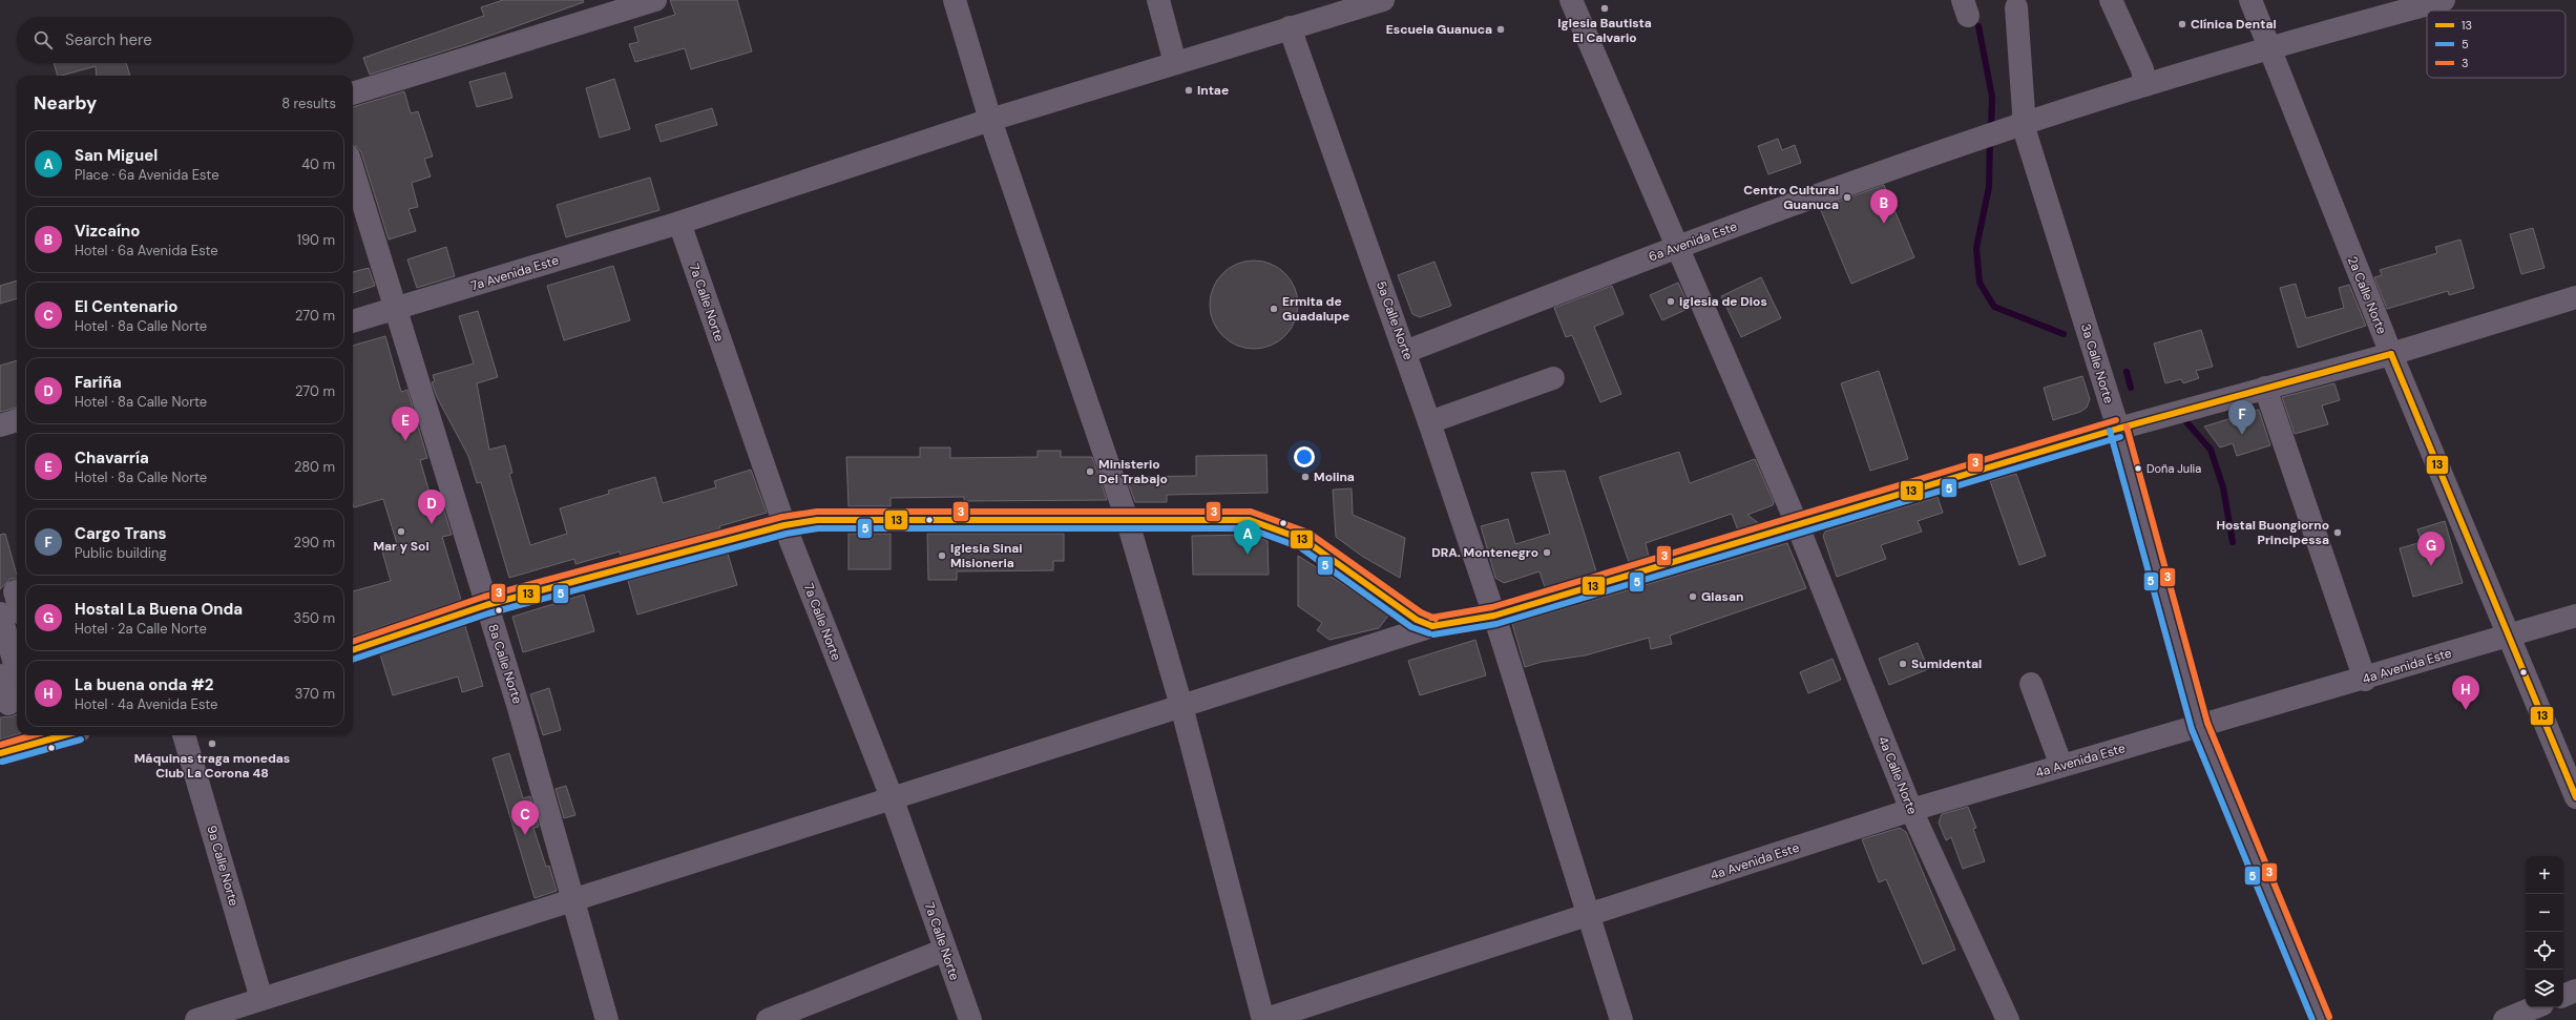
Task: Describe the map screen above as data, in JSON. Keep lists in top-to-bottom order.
{
  "streets": {
    "street": [
      "6a Avenida Este",
      "7a Avenida Este",
      "2a Calle Norte",
      "7a Calle Norte",
      "5a Calle Norte",
      "3a Calle Norte",
      "8a Calle Norte",
      "4a Avenida Este",
      "4a Calle Norte",
      "9a Calle Norte"
    ]
  },
  "crossings": [
    ["6a Avenida Este", "2a Calle Norte"],
    ["6a Avenida Este", "5a Calle Norte"],
    ["6a Avenida Este", "3a Calle Norte"],
    ["6a Avenida Este", "4a Calle Norte"],
    ["7a Avenida Este", "7a Calle Norte"],
    ["7a Avenida Este", "5a Calle Norte"],
    ["7a Avenida Este", "8a Calle Norte"],
    ["2a Calle Norte", "4a Avenida Este"],
    ["5a Calle Norte", "4a Avenida Este"],
    ["3a Calle Norte", "4a Avenida Este"],
    ["4a Avenida Este", "4a Calle Norte"]
  ],
  "places": [
    "Iglesia Bautista El Calvario",
    "Clínica Dental",
    "Escuela Guanuca",
    "Intae",
    "Centro Cultural Guanuca",
    "iglesia de Dios",
    "Ermita de Guadalupe",
    "Doña Julia",
    "Ministerio Del Trabajo",
    "Molina",
    "Mar y Sol",
    "Hostal Buongiorno Principessa",
    "DRA. Montenegro",
    "Iglesia Sinai Misioneria",
    "Glasan",
    "Sumidental",
    "Máquinas traga monedas Club La Corona 48"
  ],
  "lines": ["transit line 13", "transit line 3", "transit line 5"],
  "legend": ["13", "5", "3"],
  "page": {
    "search": "Search here",
    "heading": ["Nearby", "8 results"],
    "list": [
      {
        "mark": "A",
        "name": "San Miguel",
        "note": "Place · 6a Avenida Este",
        "value": "40 m"
      },
      {
        "mark": "B",
        "name": "Vizcaíno",
        "note": "Hotel · 6a Avenida Este",
        "value": "190 m"
      },
      {
        "mark": "C",
        "name": "El Centenario",
        "note": "Hotel · 8a Calle Norte",
        "value": "270 m"
      },
      {
        "mark": "D",
        "name": "Fariña",
        "note": "Hotel · 8a Calle Norte",
        "value": "270 m"
      },
      {
        "mark": "E",
        "name": "Chavarría",
        "note": "Hotel · 8a Calle Norte",
        "value": "280 m"
      },
      {
        "mark": "F",
        "name": "Cargo Trans",
        "note": "Public building",
        "value": "290 m"
      },
      {
        "mark": "G",
        "name": "Hostal La Buena Onda",
        "note": "Hotel · 2a Calle Norte",
        "value": "350 m"
      },
      {
        "mark": "H",
        "name": "La buena onda #2",
        "note": "Hotel · 4a Avenida Este",
        "value": "370 m"
      }
    ],
    "pins": [
      "B",
      "F",
      "E",
      "D",
      "A",
      "G",
      "H",
      "C"
    ],
    "map_buttons": ["+", "−"]
  }
}
